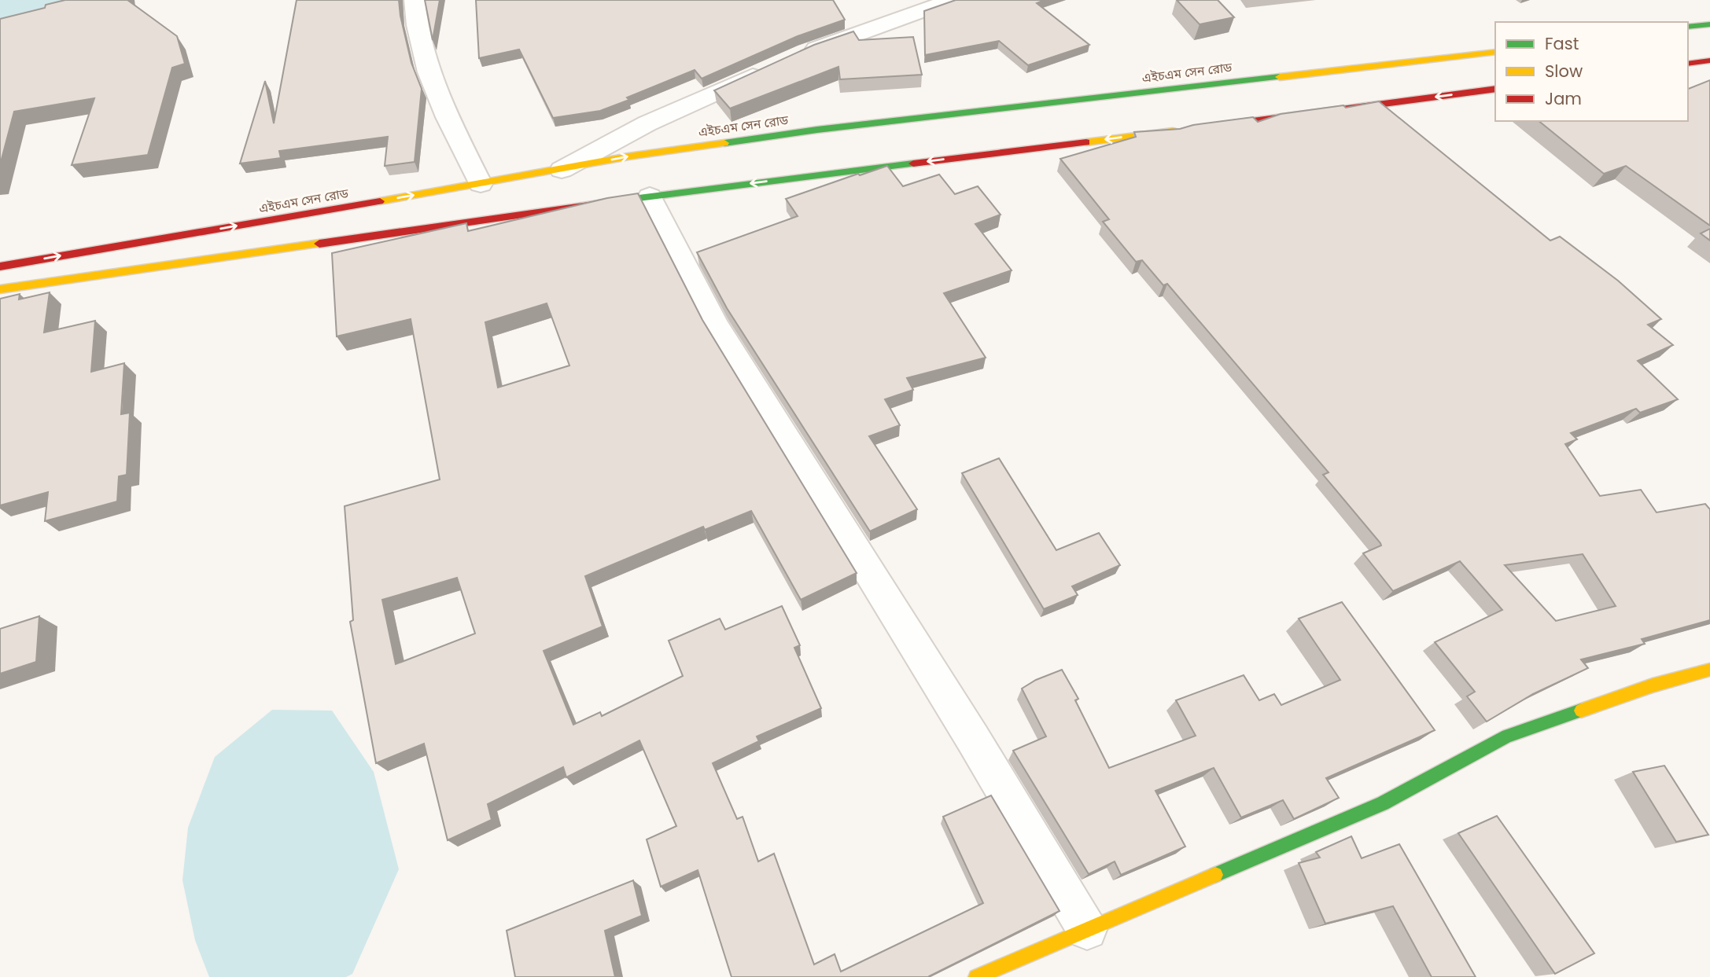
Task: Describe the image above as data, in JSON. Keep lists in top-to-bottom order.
{
  "streets": {
    "main road": ["এইচএম সেন রোড"]
  },
  "legend": ["Fast", "Slow", "Jam"]
}
